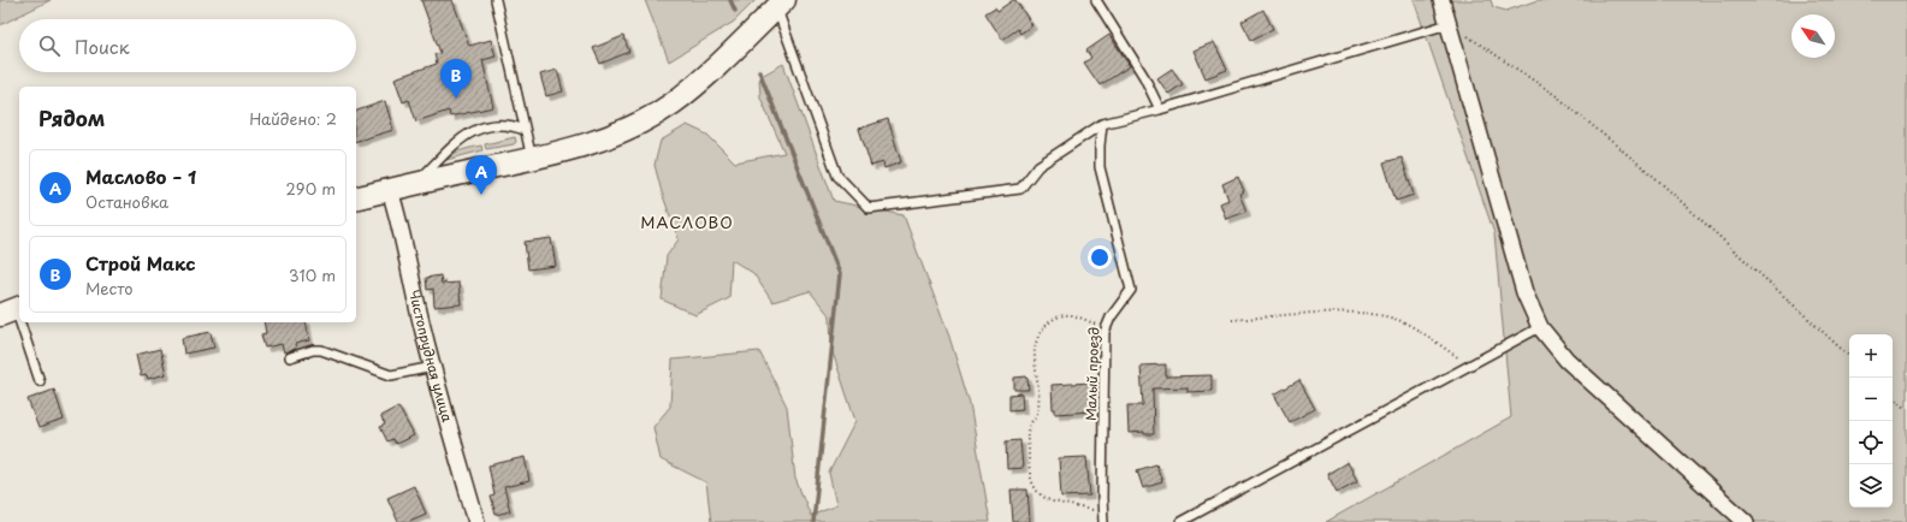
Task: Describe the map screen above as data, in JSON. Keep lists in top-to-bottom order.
{
  "streets": {
    "street": ["Чистопрудная улица"],
    "lane": ["Малый проезд"]
  },
  "districts": ["МАСЛОВО"],
  "north": "top left",
  "page": {
    "search": "Поиск",
    "pins": ["B", "A"],
    "heading": ["Рядом", "Найдено: 2"],
    "list": [
      {
        "mark": "A",
        "name": "Маслово – 1",
        "note": "Остановка",
        "value": "290 m"
      },
      {
        "mark": "B",
        "name": "Строй Макс",
        "note": "Место",
        "value": "310 m"
      }
    ],
    "map_buttons": ["+", "−"]
  }
}
